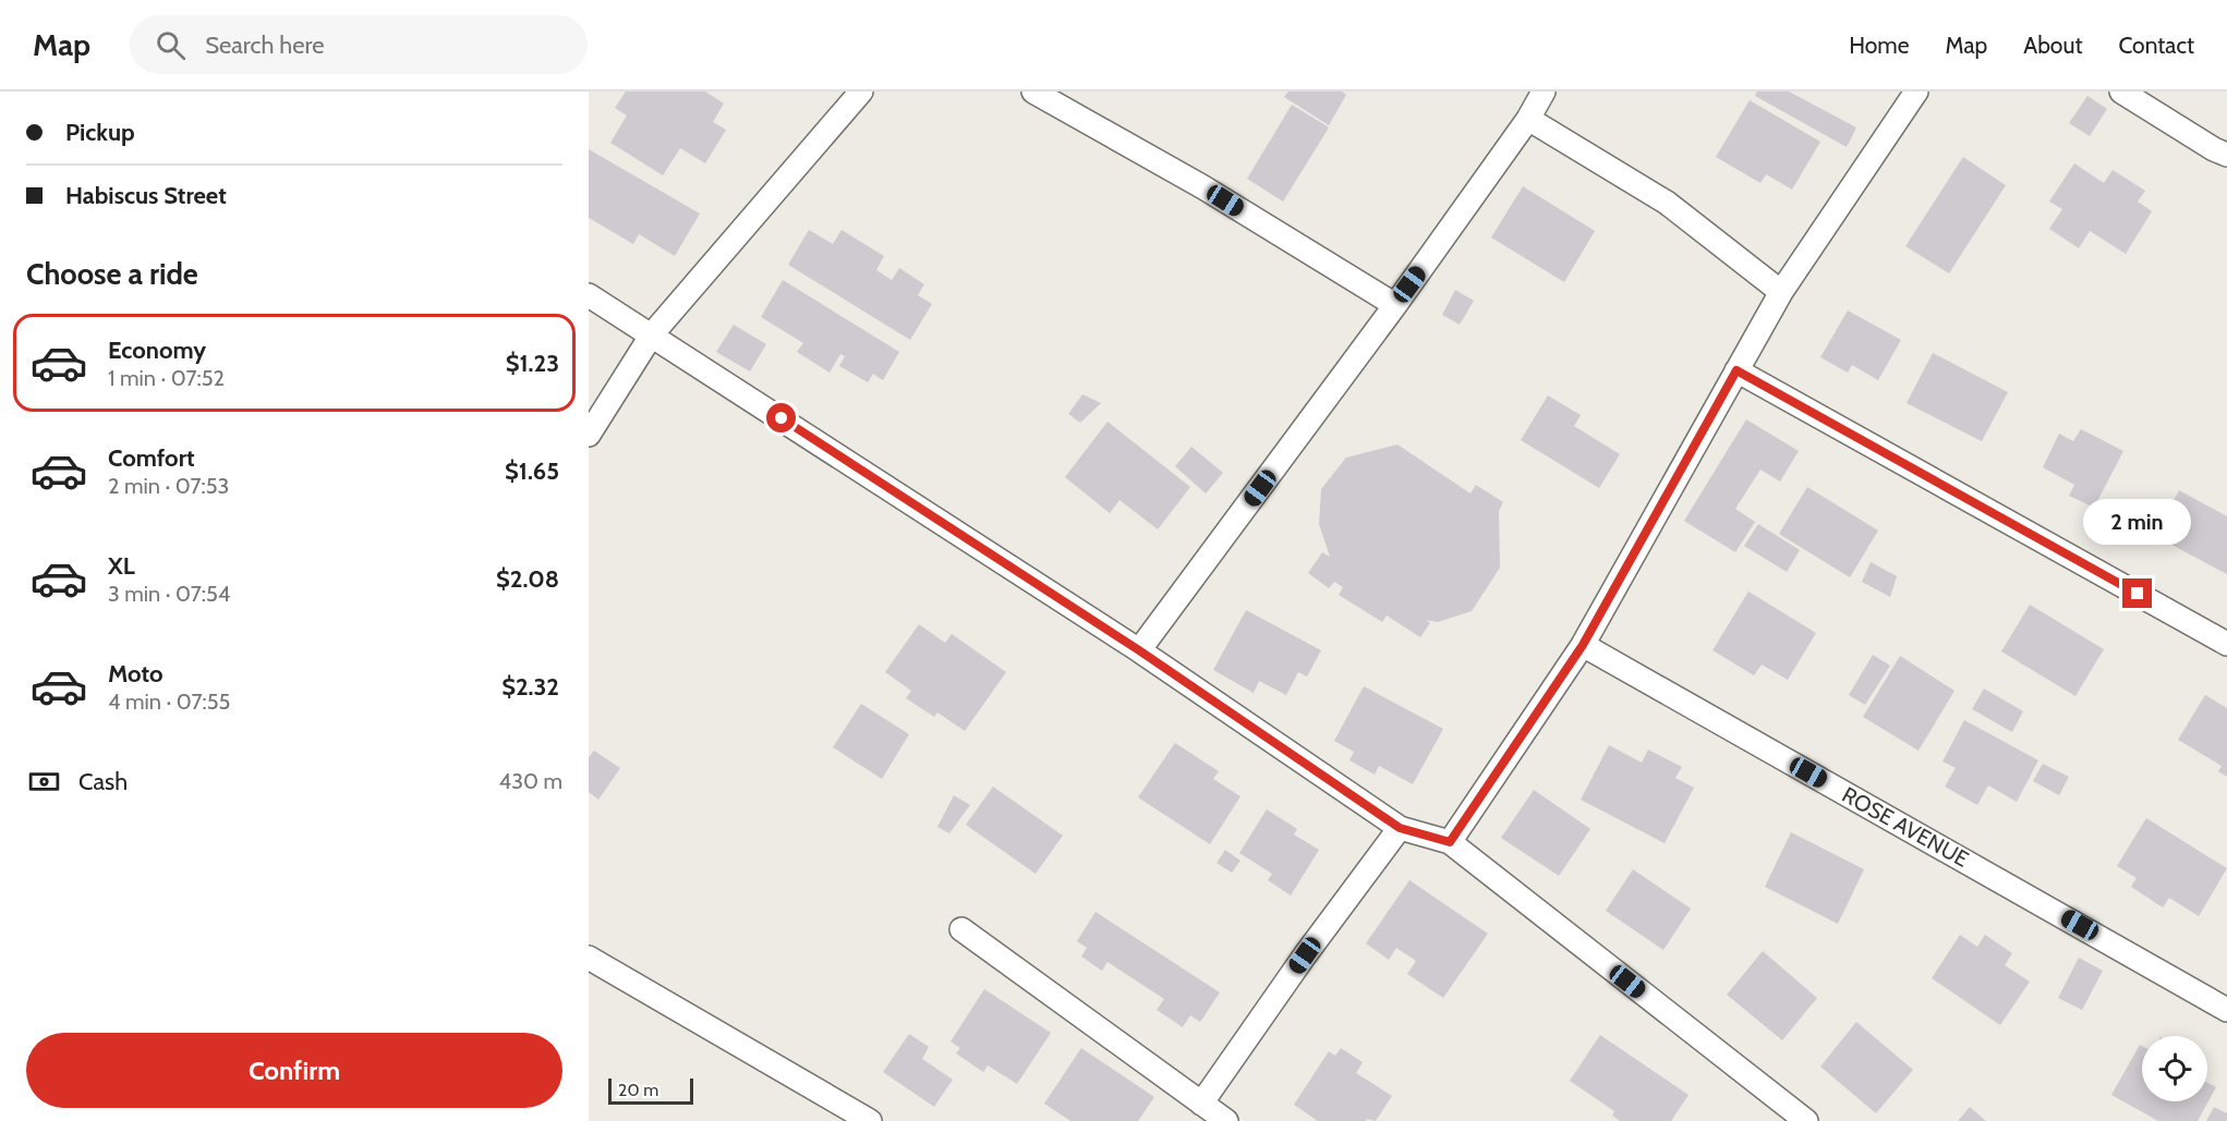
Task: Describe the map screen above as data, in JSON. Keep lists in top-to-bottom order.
{
  "streets": {
    "street": ["ROSE AVENUE"]
  },
  "scale_bar": "20 m",
  "page": {
    "header": "Map",
    "search": "Search here",
    "nav": [
      "Home",
      "Map",
      "About",
      "Contact"
    ],
    "banner": ["Pickup", "Habiscus Street"],
    "heading": "Choose a ride",
    "list": [
      {
        "name": "Economy",
        "note": "1 min · 07:52",
        "value": "$1.23"
      },
      {
        "name": "Comfort",
        "note": "2 min · 07:53",
        "value": "$1.65"
      },
      {
        "name": "XL",
        "note": "3 min · 07:54",
        "value": "$2.08"
      },
      {
        "name": "Moto",
        "note": "4 min · 07:55",
        "value": "$2.32"
      }
    ],
    "bubble": "2 min",
    "pay": ["Cash", "430 m"],
    "buttons": "Confirm",
    "scale": "20 m"
  }
}
